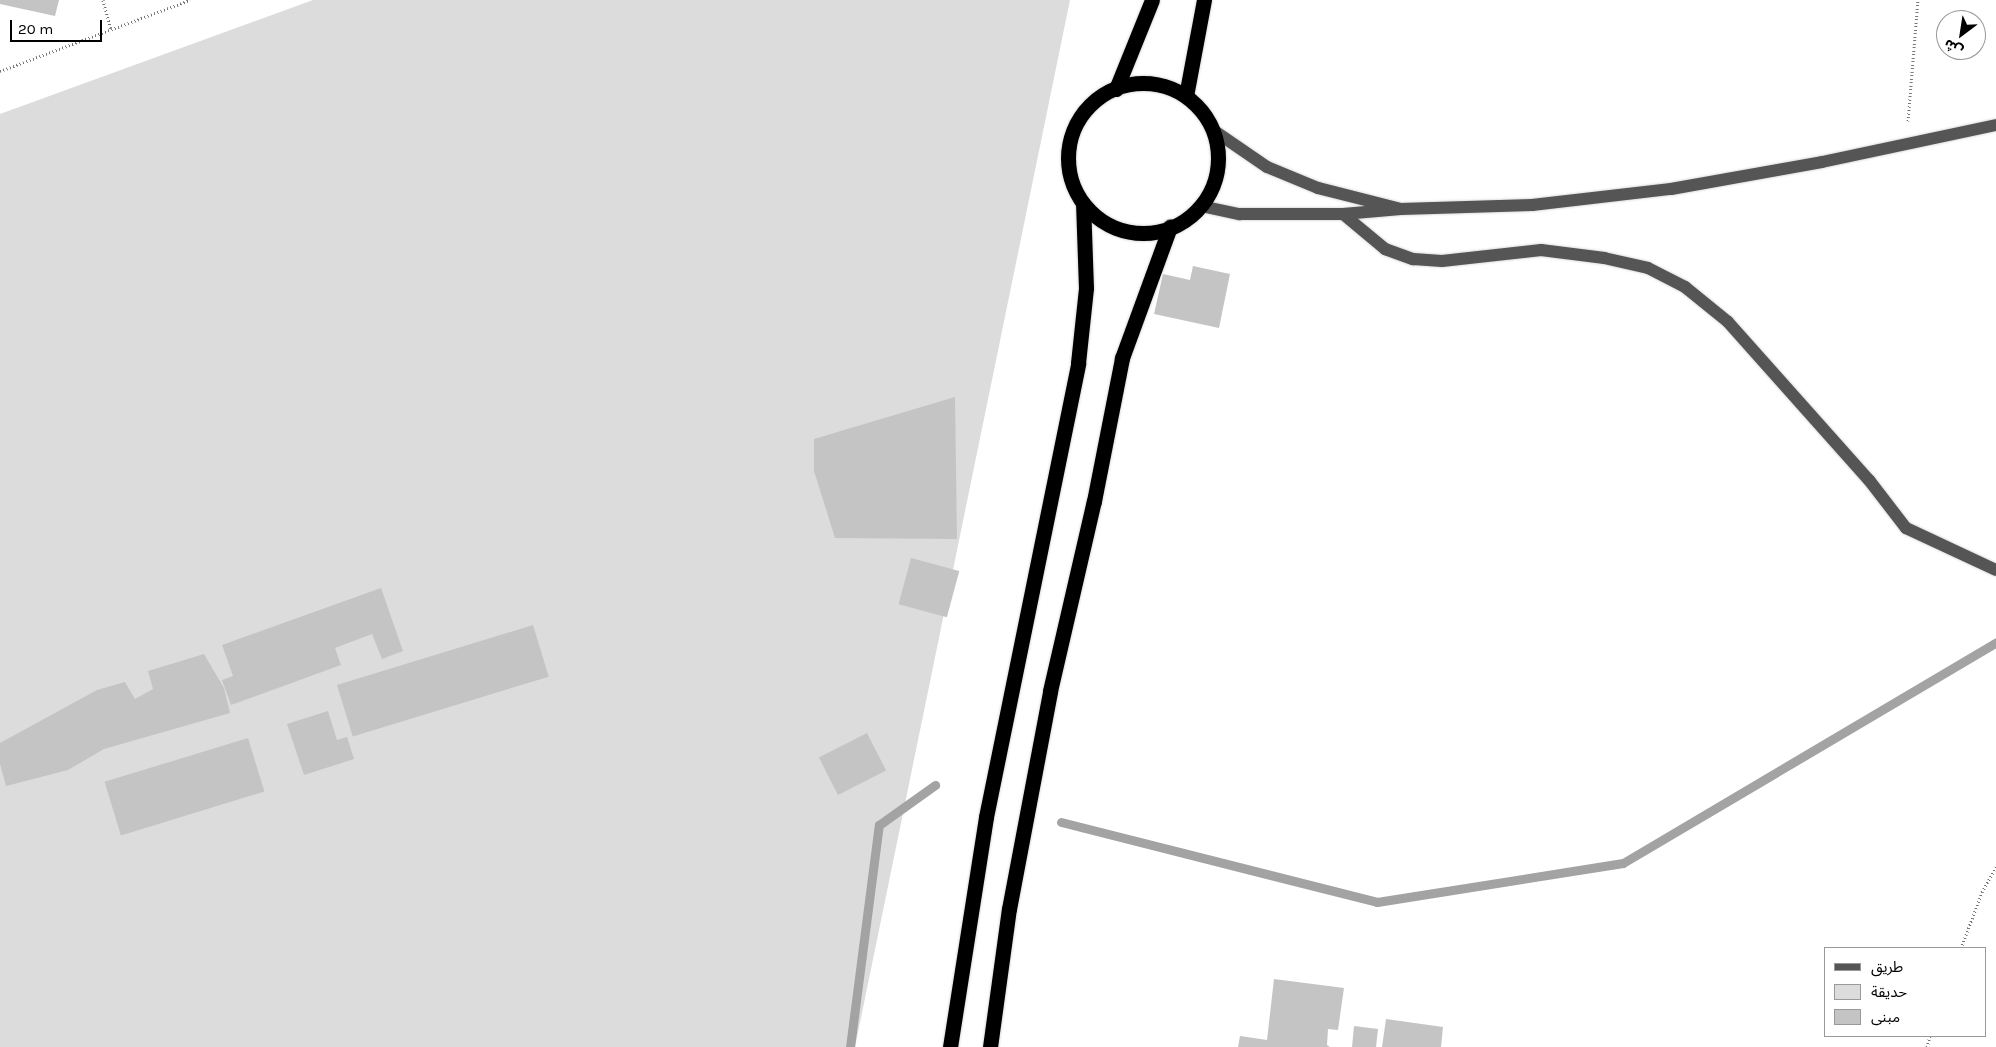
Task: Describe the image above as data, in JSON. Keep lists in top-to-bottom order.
{
  "legend": ["طريق", "حديقة", "مبنى"],
  "scale_bar": "20 m",
  "north": "bottom left"
}
